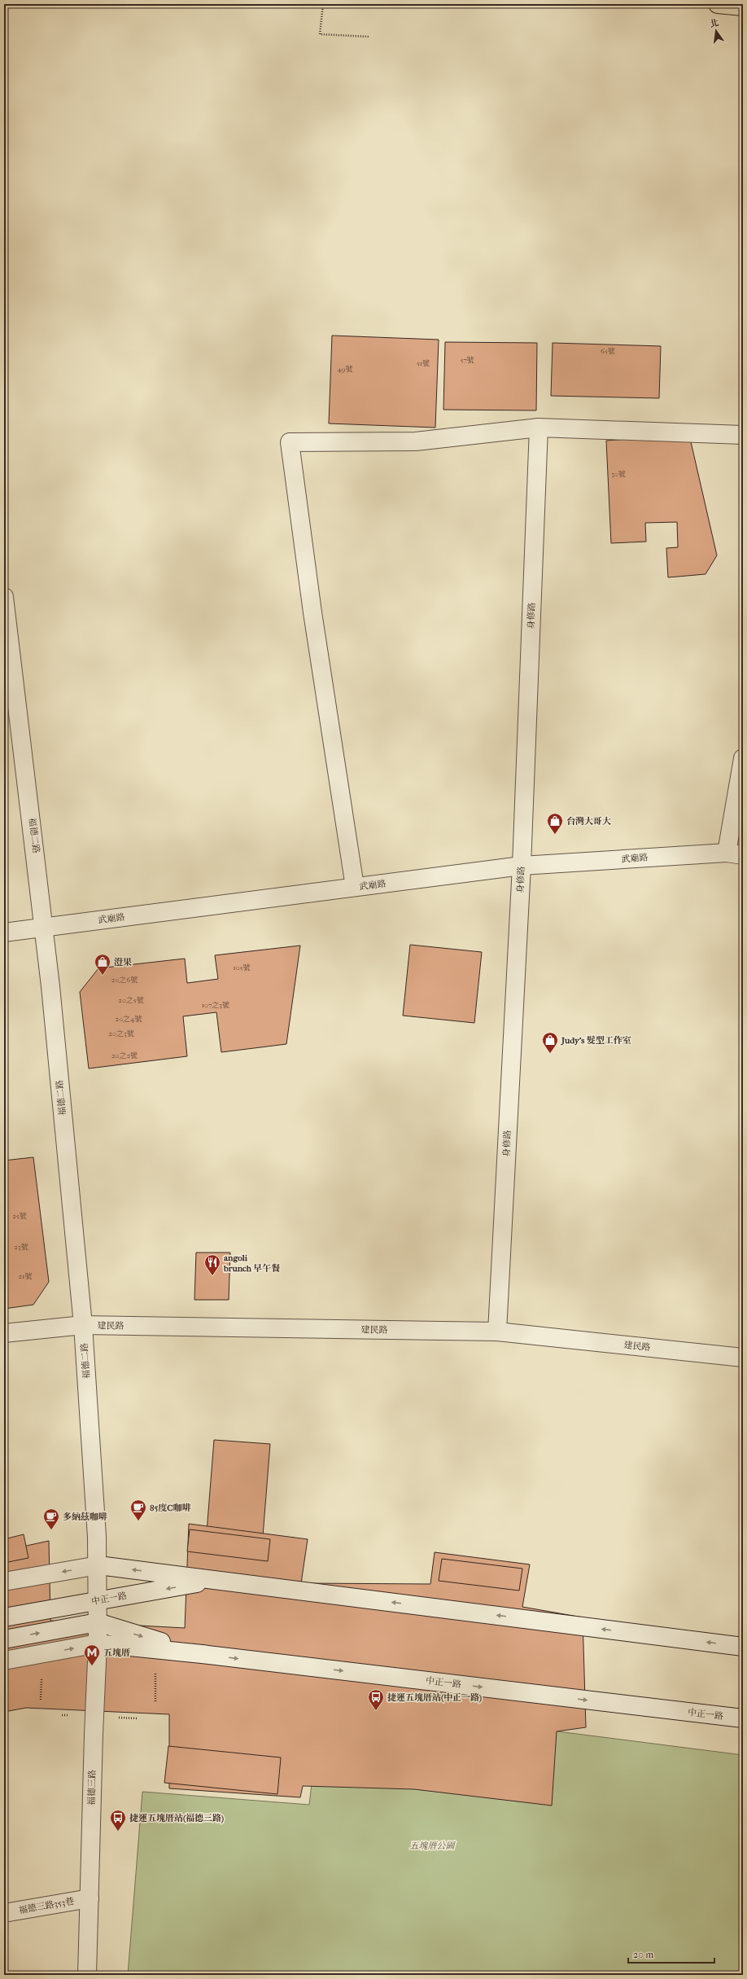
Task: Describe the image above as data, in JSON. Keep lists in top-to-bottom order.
{
  "streets": {
    "street": [
      "身修路",
      "福德二路",
      "武廟路",
      "建民路",
      "中正一路",
      "福德三路",
      "福德三路353巷"
    ]
  },
  "crossings": [
    ["身修路", "武廟路"],
    ["身修路", "建民路"],
    ["福德二路", "武廟路"],
    ["福德二路", "建民路"],
    ["福德二路", "中正一路"],
    ["福德二路", "福德三路"],
    ["中正一路", "福德三路"],
    ["福德三路", "福德三路353巷"]
  ],
  "parks": ["五塊厝公園"],
  "places": {
    "shop": ["台灣大哥大", "澄果", "Judy's 髮型工作室"],
    "restaurant": ["angoli brunch 早午餐"],
    "cafe": ["85度C咖啡", "多納茲咖啡"],
    "metro station": ["五塊厝"],
    "bus stop": ["捷運五塊厝站(中正一路)", "捷運五塊厝站(福德三路)"]
  },
  "house_numbers": [
    "65號",
    "57號",
    "51號",
    "49號",
    "30號",
    "105號",
    "20之6號",
    "20之5號",
    "107之3號",
    "20之4號",
    "20之3號",
    "20之2號",
    "25號",
    "23號",
    "21號"
  ],
  "scale_bar": "20 m",
  "north": "top"
}
